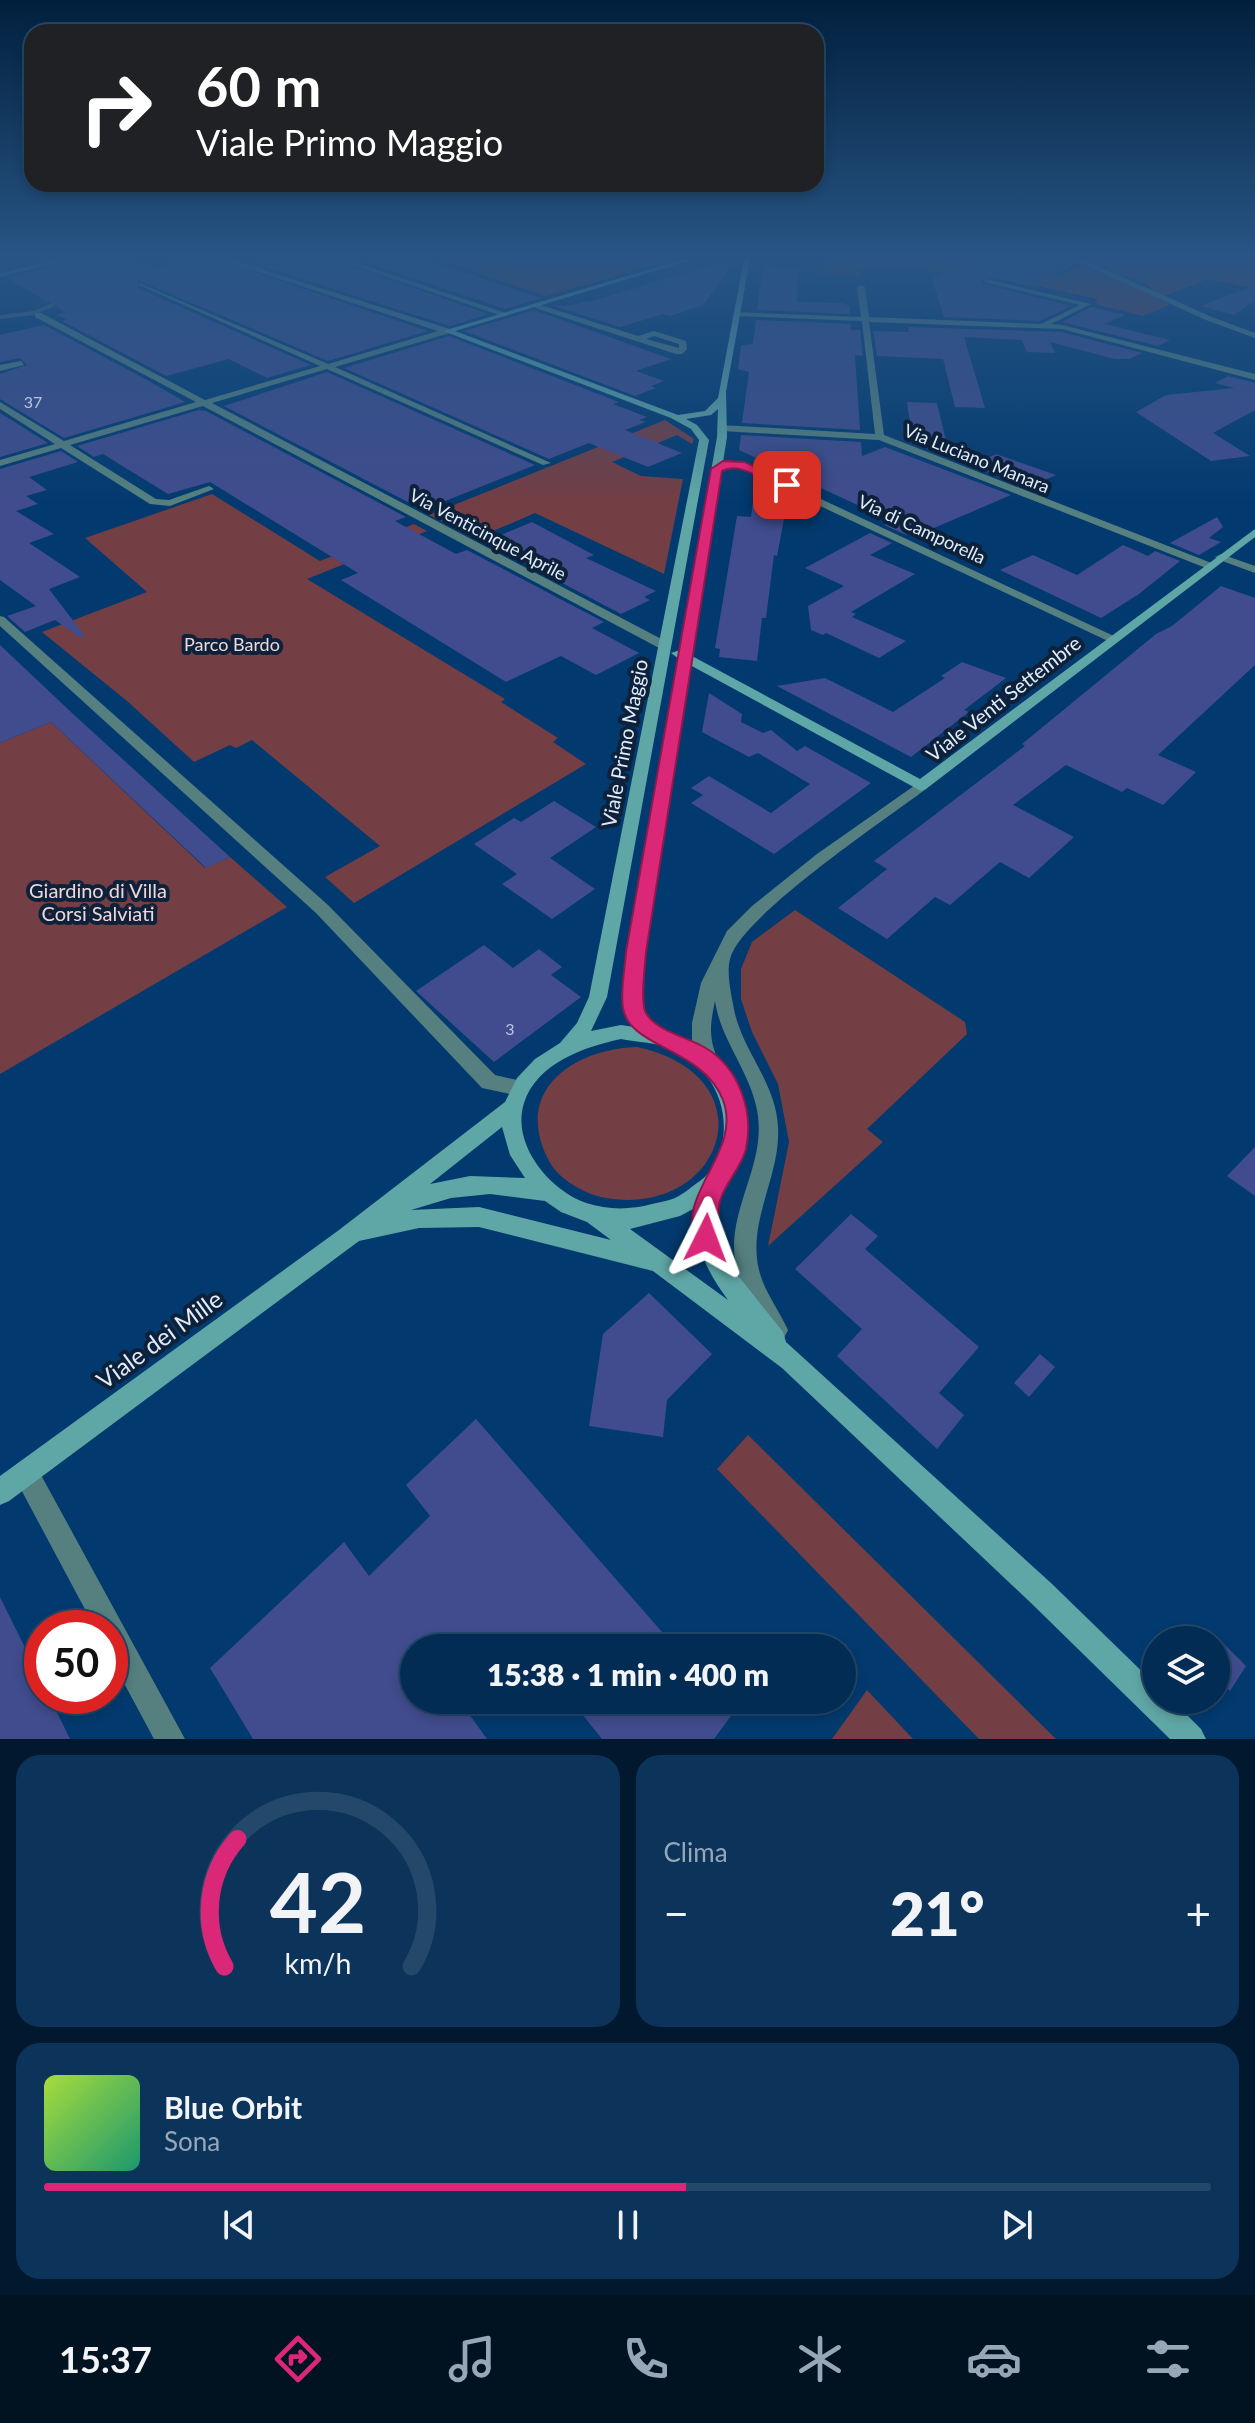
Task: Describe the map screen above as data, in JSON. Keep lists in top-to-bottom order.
{
  "streets": {
    "main road": [
      "Via Venticinque Aprile",
      "Viale Venti Settembre",
      "Viale Primo Maggio",
      "Viale dei Mille"
    ],
    "street": ["Via Luciano Manara", "Via di Camporella"]
  },
  "crossings": [
    ["Via Luciano Manara", "Viale Venti Settembre"],
    ["Via di Camporella", "Viale Venti Settembre"],
    ["Via Venticinque Aprile", "Viale Venti Settembre"],
    ["Via Venticinque Aprile", "Viale Primo Maggio"],
    ["Viale Venti Settembre", "Viale Primo Maggio"]
  ],
  "parks": ["Parco Bardo", "Giardino di Villa Corsi Salviati"],
  "house_numbers": ["37", "3"],
  "page": {
    "turn": ["60 m", "Viale Primo Maggio"],
    "limit": "50",
    "trip": "15:38 · 1 min · 400 m",
    "tile": "Clima",
    "heat": ["−", "21°", "+"],
    "song": ["Blue Orbit", "Sona"],
    "tabs": "15:37",
    "gauge": ["42", "km/h"]
  }
}
